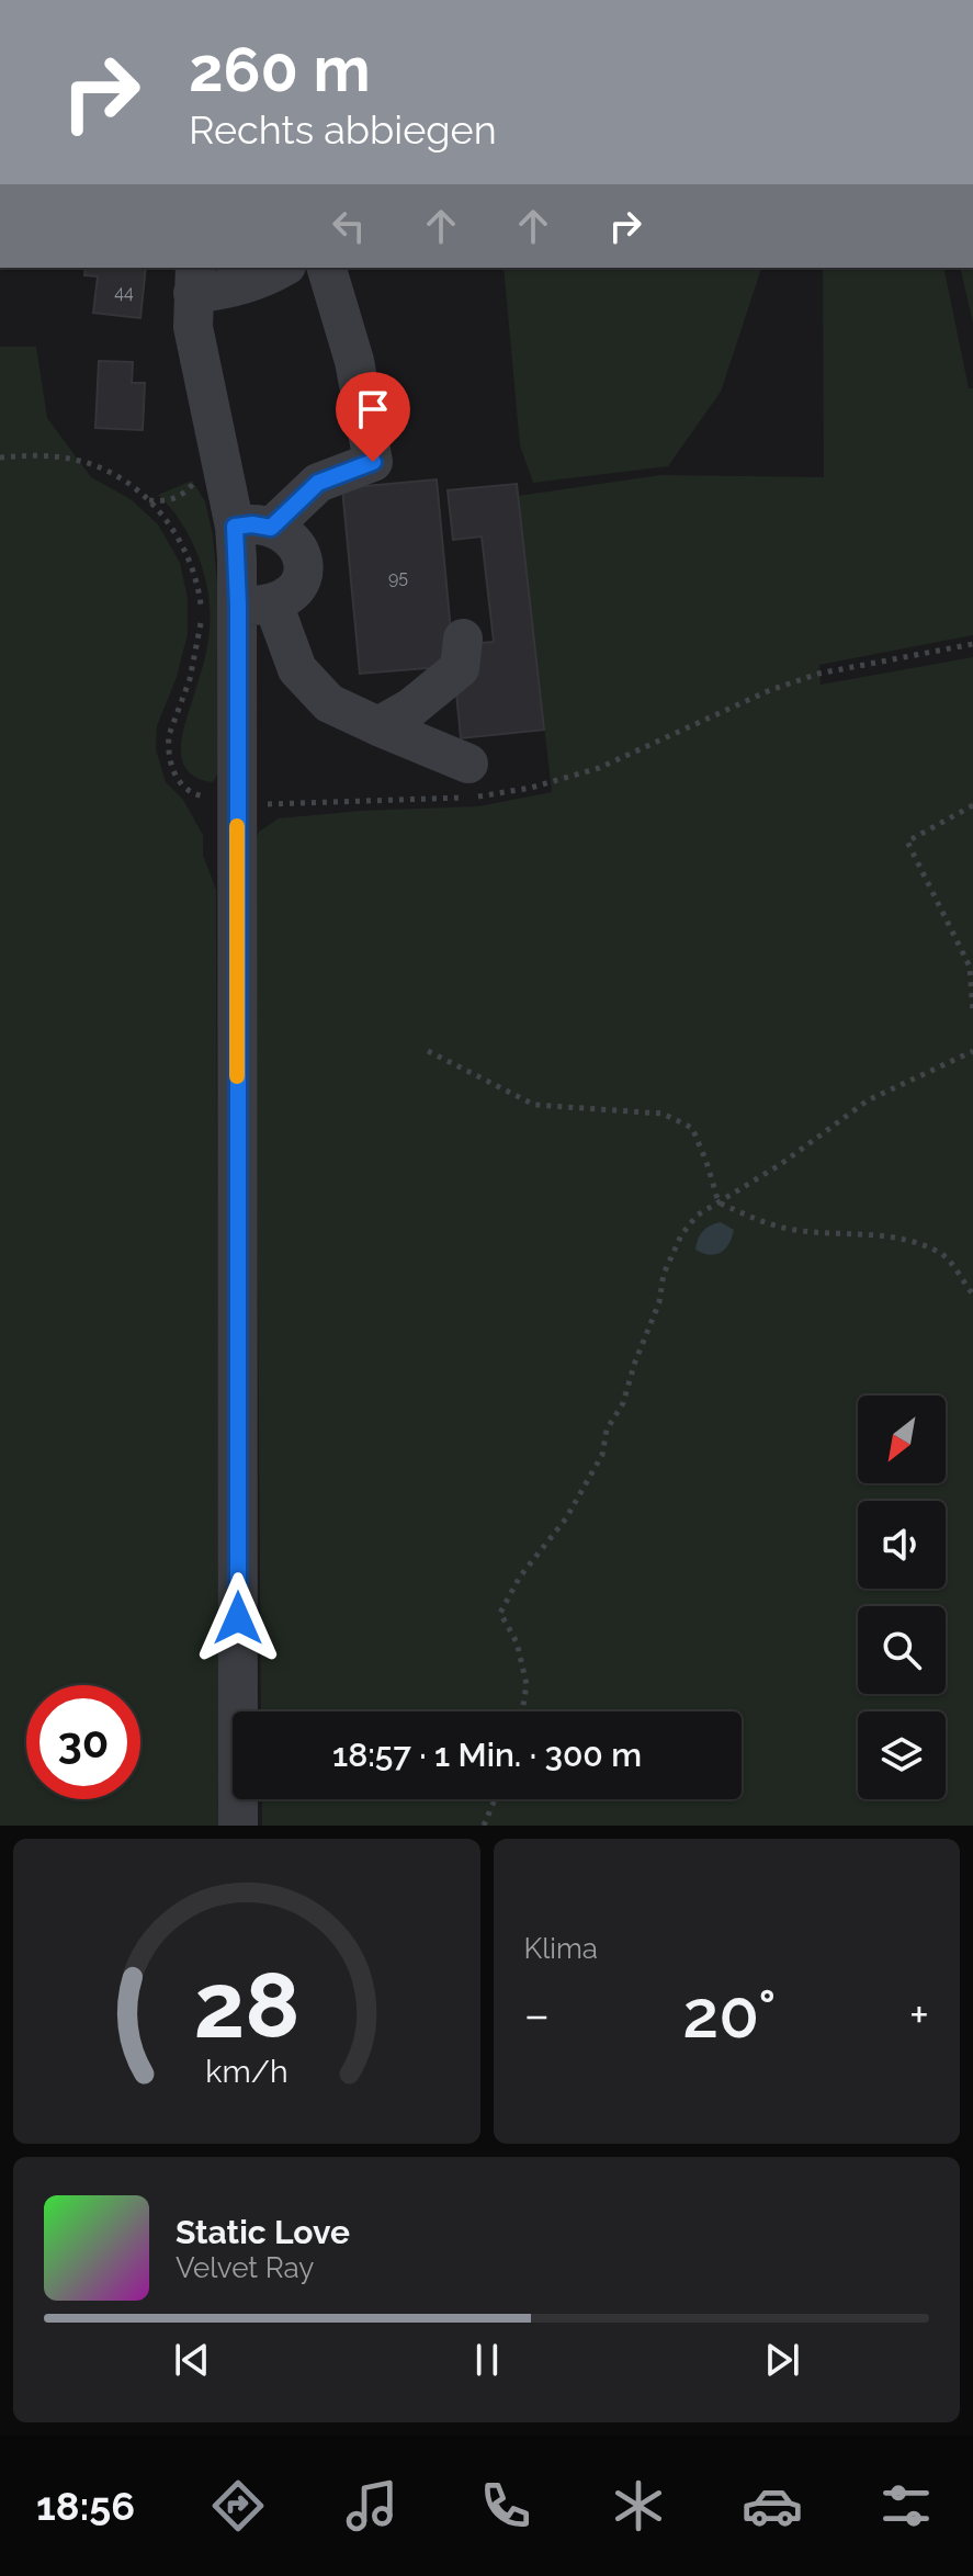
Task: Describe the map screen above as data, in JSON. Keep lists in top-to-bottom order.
{
  "house_numbers": ["44", "95"],
  "north": "bottom left",
  "page": {
    "turn": ["260 m", "Rechts abbiegen"],
    "limit": "30",
    "trip": "18:57 · 1 Min. · 300 m",
    "tile": "Klima",
    "heat": ["−", "20°", "+"],
    "song": ["Static Love", "Velvet Ray"],
    "tabs": "18:56",
    "gauge": ["28", "km/h"]
  }
}
